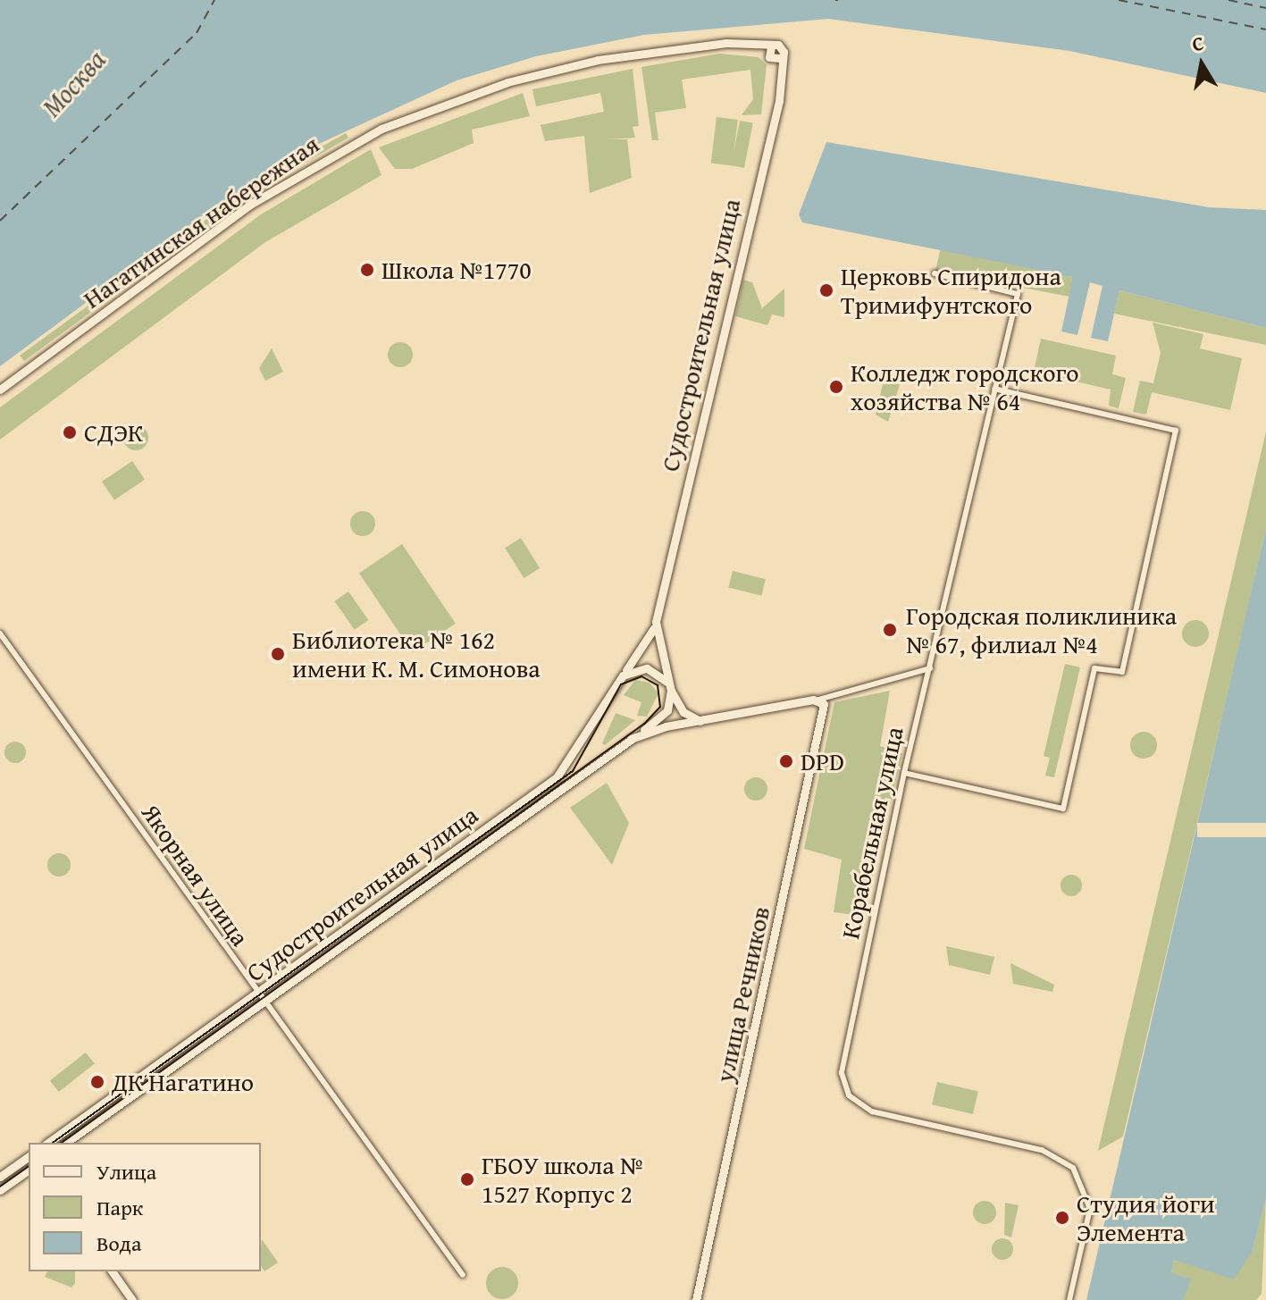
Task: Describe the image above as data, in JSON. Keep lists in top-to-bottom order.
{
  "streets": {
    "street": [
      "Нагатинская набережная",
      "Судостроительная улица",
      "Корабельная улица",
      "Якорная улица",
      "улица Речников"
    ]
  },
  "crossings": [
    ["Нагатинская набережная", "Судостроительная улица"],
    ["Судостроительная улица", "Якорная улица"]
  ],
  "water": ["Москва"],
  "places": [
    "Школа №1770",
    "Церковь Спиридона Тримифунтского",
    "Колледж городского хозяйства № 64",
    "СДЭК",
    "Городская поликлиника № 67, филиал №4",
    "Библиотека № 162 имени К. М. Симонова",
    "DPD",
    "ДК Нагатино",
    "ГБОУ школа № 1527 Корпус 2",
    "Студия йоги Элемента"
  ],
  "legend": ["Улица", "Парк", "Вода"],
  "north": "top"
}
